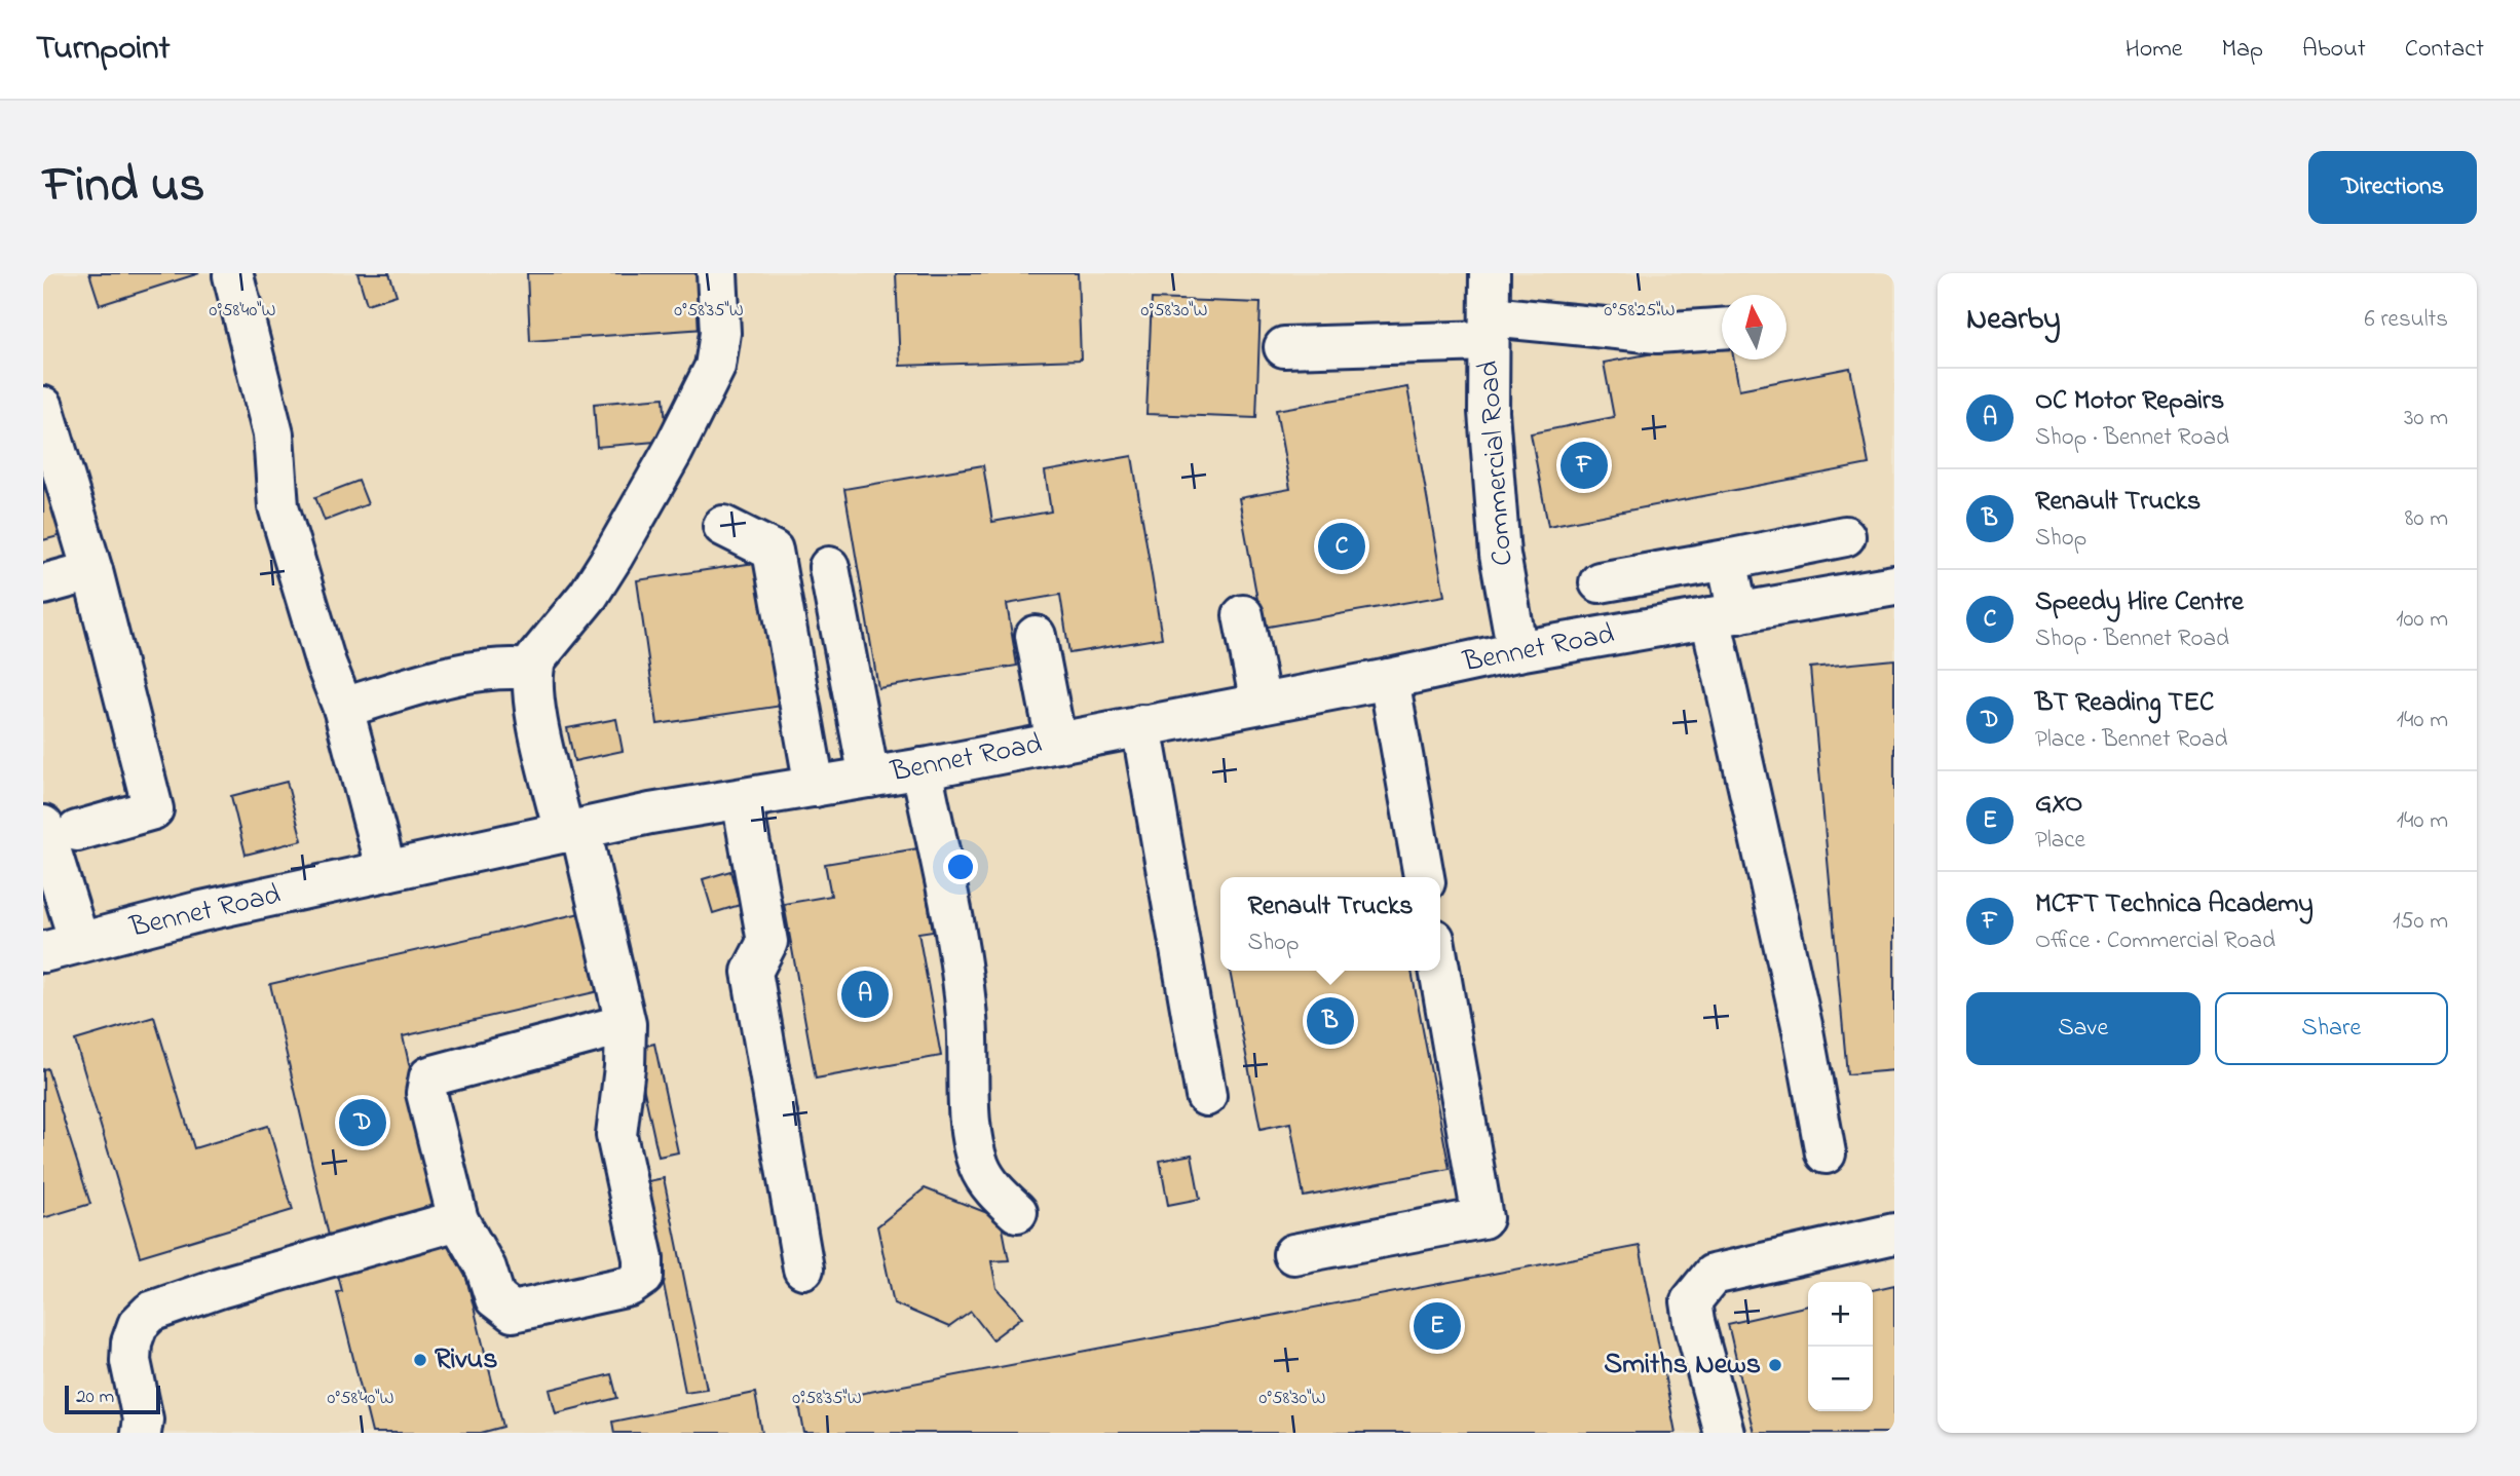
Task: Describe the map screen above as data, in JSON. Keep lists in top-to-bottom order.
{
  "streets": {
    "street": ["Commercial Road", "Bennet Road"]
  },
  "crossings": [
    ["Commercial Road", "Bennet Road"]
  ],
  "places": ["Rivus", "Smiths News"],
  "scale_bar": "20 m",
  "north": "top",
  "page": {
    "header": "Turnpoint",
    "nav": [
      "Home",
      "Map",
      "About",
      "Contact"
    ],
    "title": "Find us",
    "buttons": [
      "Directions",
      ["Save", "Share"]
    ],
    "heading": ["Nearby", "6 results"],
    "list": [
      {
        "mark": "A",
        "name": "OC Motor Repairs",
        "note": "Shop · Bennet Road",
        "value": "30 m"
      },
      {
        "mark": "B",
        "name": "Renault Trucks",
        "note": "Shop",
        "value": "80 m"
      },
      {
        "mark": "C",
        "name": "Speedy Hire Centre",
        "note": "Shop · Bennet Road",
        "value": "100 m"
      },
      {
        "mark": "D",
        "name": "BT Reading TEC",
        "note": "Place · Bennet Road",
        "value": "140 m"
      },
      {
        "mark": "E",
        "name": "GXO",
        "note": "Place",
        "value": "140 m"
      },
      {
        "mark": "F",
        "name": "MCFT Technica Academy",
        "note": "Office · Commercial Road",
        "value": "150 m"
      }
    ],
    "pins": [
      "F",
      "C",
      "A",
      "B",
      "D",
      "E"
    ],
    "popup": ["Renault Trucks", "Shop"],
    "map_buttons": ["+", "−"],
    "scale": "20 m"
  },
  "coordinates": [
    "0°58'40\"W",
    "0°58'35\"W",
    "0°58'30\"W",
    "0°58'25\"W"
  ]
}
